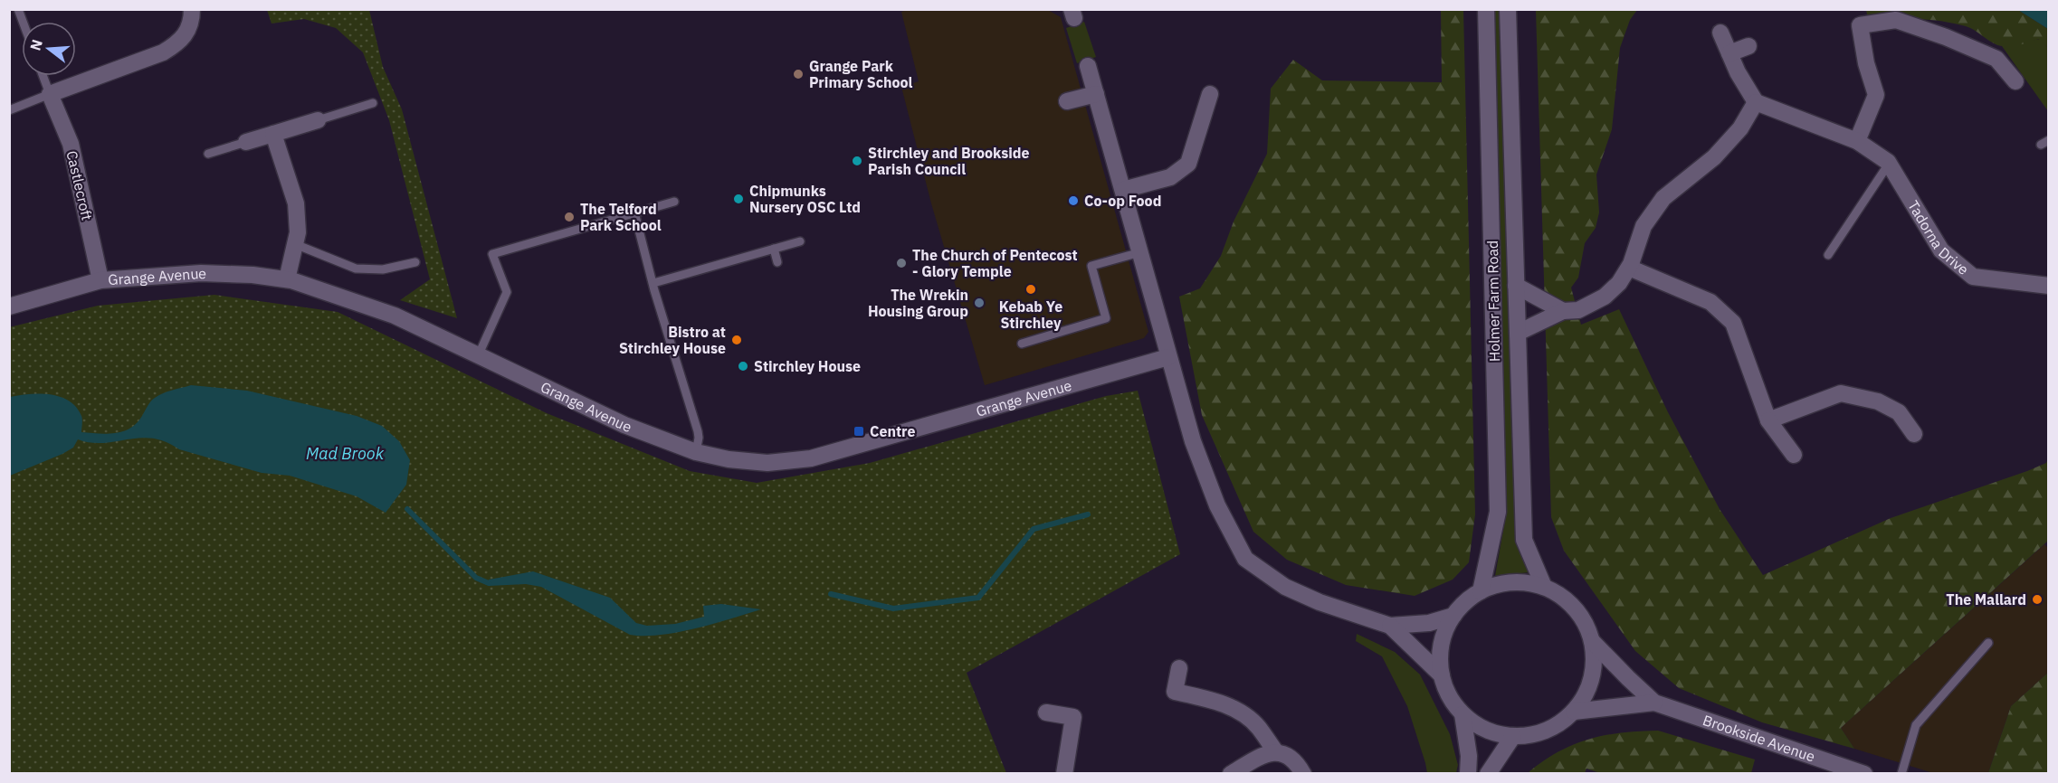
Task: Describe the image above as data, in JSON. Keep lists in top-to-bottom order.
{
  "streets": {
    "street": [
      "Castlecroft",
      "Tadorna Drive",
      "Grange Avenue",
      "Holmer Farm Road",
      "Brookside Avenue"
    ]
  },
  "crossings": [
    ["Castlecroft", "Grange Avenue"],
    ["Holmer Farm Road", "Brookside Avenue"]
  ],
  "water": ["Mad Brook"],
  "places": {
    "other": [
      "Grange Park Primary School",
      "Stirchley and Brookside Parish Council",
      "Chipmunks Nursery OSC Ltd",
      "Co-op Food",
      "The Telford Park School",
      "The Church of Pentecost - Glory Temple",
      "Kebab Ye Stirchley",
      "The Wrekin Housing Group",
      "Bistro at Stirchley House",
      "Stirchley House",
      "The Mallard"
    ],
    "transit": ["Centre"]
  },
  "north": "left"
}
